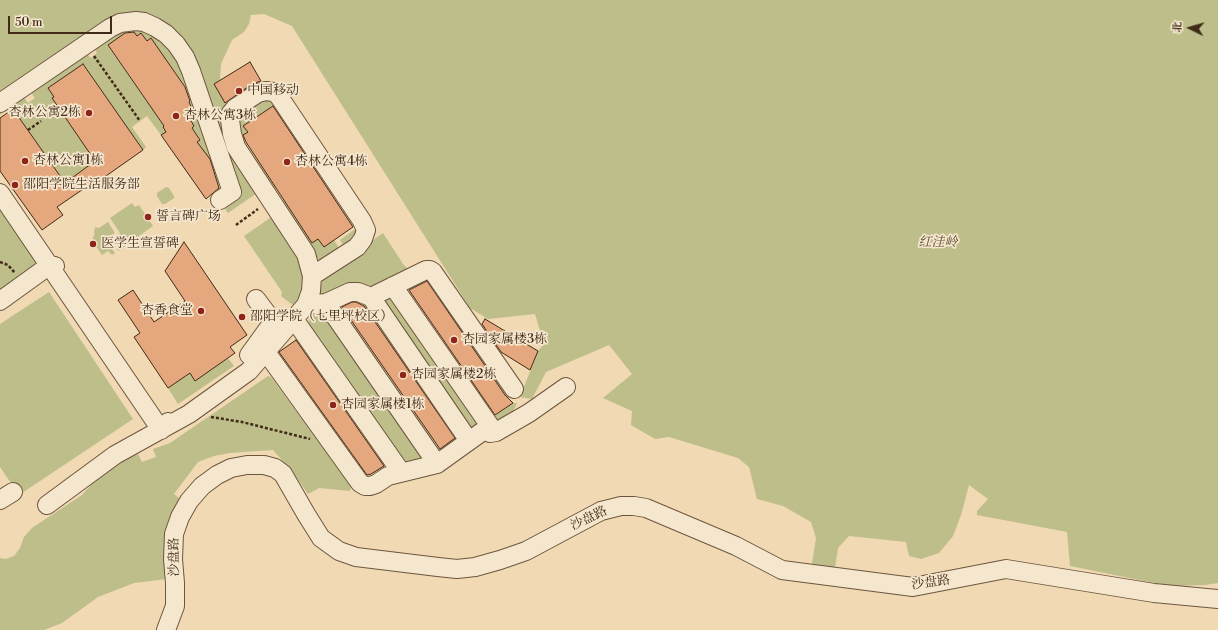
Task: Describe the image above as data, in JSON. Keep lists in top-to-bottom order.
{
  "streets": {
    "street": ["沙盘路"]
  },
  "parks": ["红洼岭"],
  "places": [
    "中国移动",
    "杏林公寓2栋",
    "杏林公寓3栋",
    "杏林公寓1栋",
    "杏林公寓4栋",
    "邵阳学院生活服务部",
    "誓言碑广场",
    "医学生宣誓碑",
    "杏香食堂",
    "邵阳学院（七里坪校区）",
    "杏园家属楼3栋",
    "杏园家属楼2栋",
    "杏园家属楼1栋"
  ],
  "scale_bar": "50 m",
  "north": "left"
}
